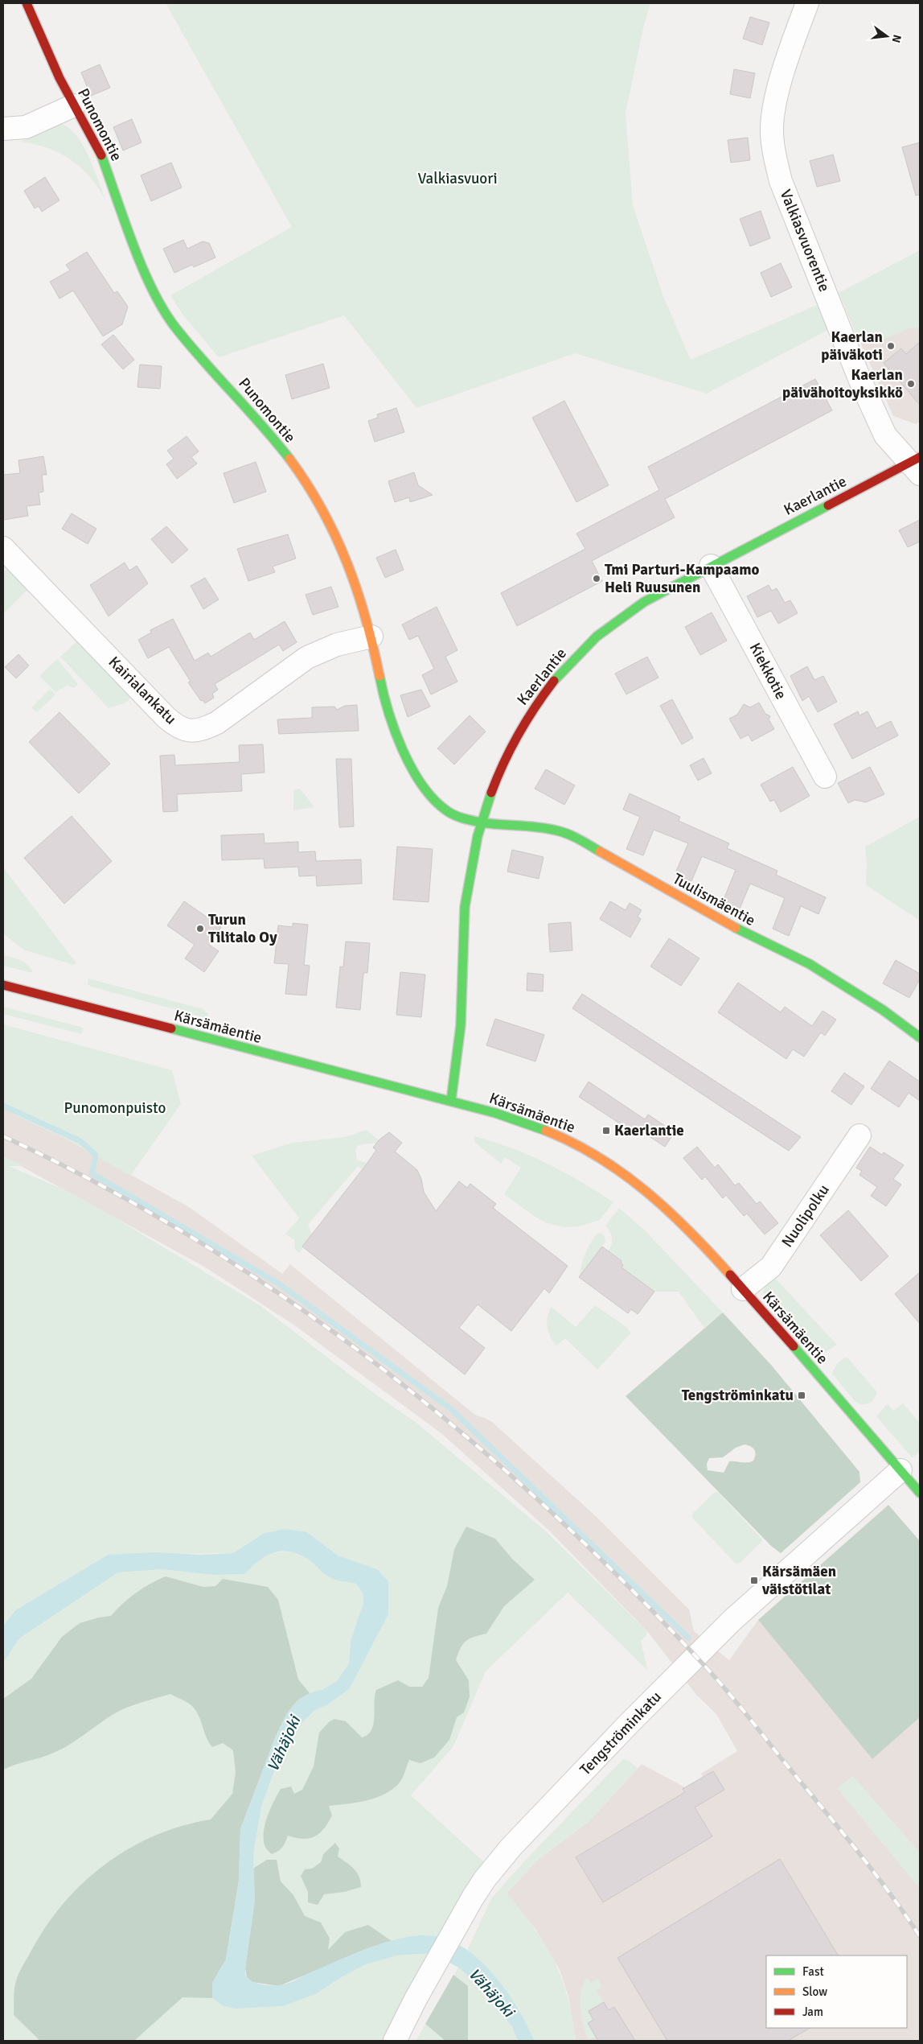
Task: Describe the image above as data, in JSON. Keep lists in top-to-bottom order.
{
  "streets": {
    "street": [
      "Punomontie",
      "Valkiasvuorentie",
      "Kaerlantie",
      "Kiekkotie",
      "Kairialankatu",
      "Tuulismäentie",
      "Kärsämäentie",
      "Nuolipolku",
      "Tengströminkatu"
    ]
  },
  "crossings": [
    ["Punomontie", "Kaerlantie"],
    ["Punomontie", "Kairialankatu"],
    ["Punomontie", "Tuulismäentie"],
    ["Valkiasvuorentie", "Kaerlantie"],
    ["Kaerlantie", "Kiekkotie"],
    ["Kaerlantie", "Tuulismäentie"],
    ["Kaerlantie", "Kärsämäentie"],
    ["Kärsämäentie", "Nuolipolku"],
    ["Kärsämäentie", "Tengströminkatu"]
  ],
  "water": ["Vähäjoki"],
  "parks": ["Valkiasvuori", "Punomonpuisto"],
  "places": {
    "other": [
      "Kaerlan päiväkoti",
      "Kaerlan päivähoitoyksikkö",
      "Tmi Parturi-Kampaamo Heli Ruusunen",
      "Turun Tilitalo Oy"
    ],
    "transit": ["Kaerlantie", "Tengströminkatu", "Kärsämäen väistötilat"]
  },
  "legend": ["Fast", "Slow", "Jam"],
  "north": "right"
}
